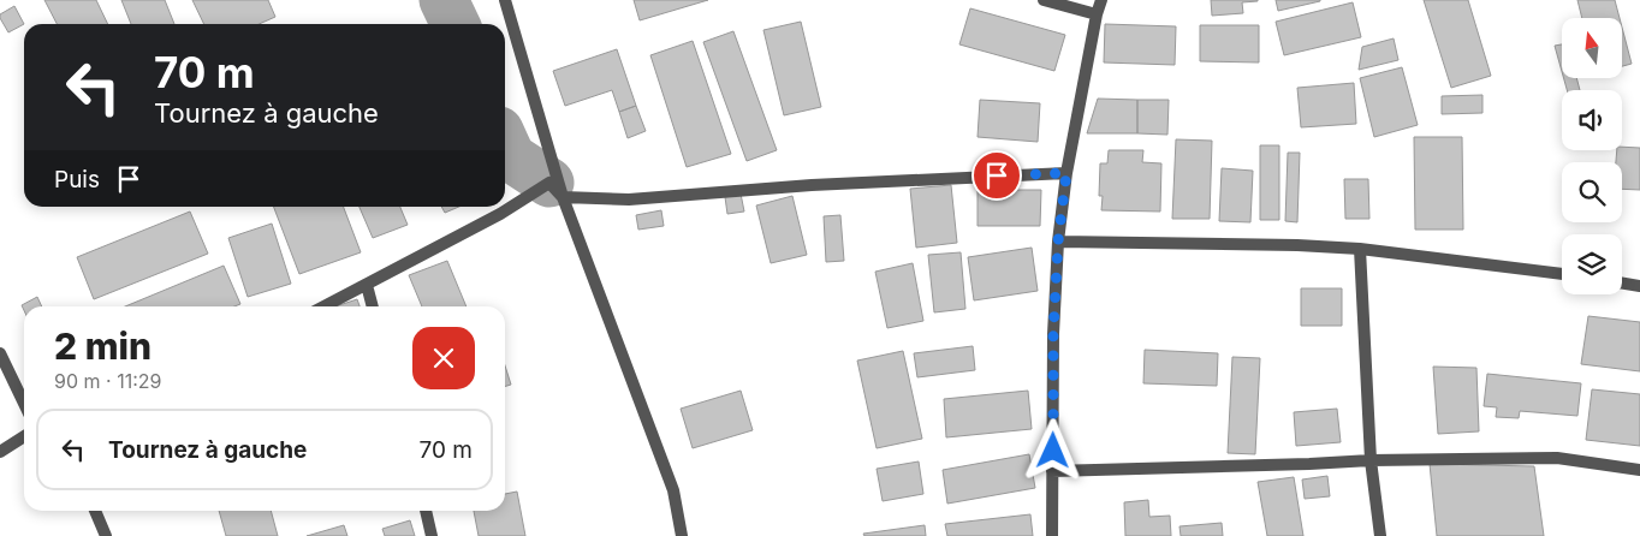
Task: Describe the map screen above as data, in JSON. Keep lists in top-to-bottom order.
{
  "north": "top",
  "page": {
    "turn": ["70 m", "Tournez à gauche"],
    "then": "Puis",
    "heading": ["2 min", "90 m · 11:29"],
    "list": [
      {
        "name": "Tournez à gauche",
        "value": "70 m"
      }
    ]
  }
}
